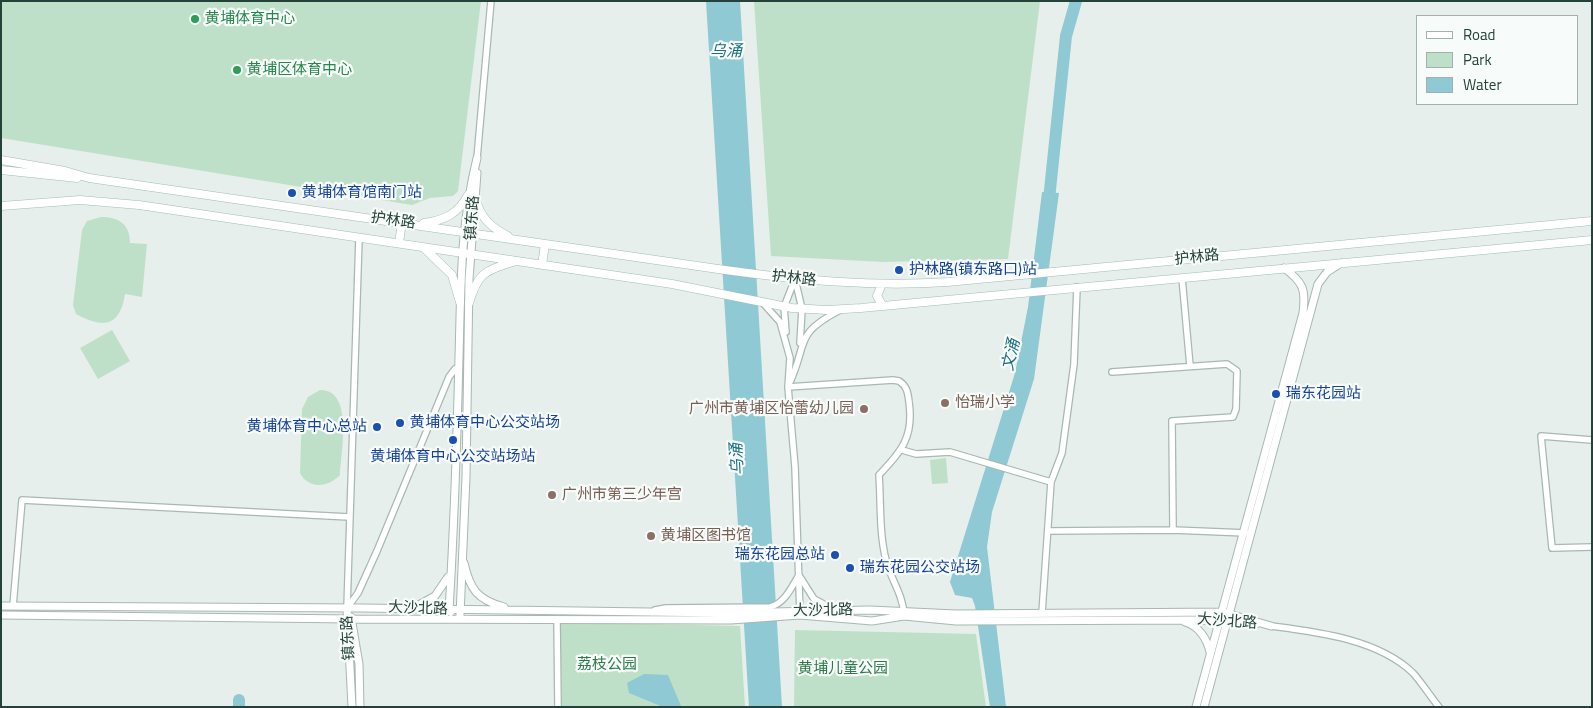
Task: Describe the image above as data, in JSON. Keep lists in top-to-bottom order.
{
  "streets": {
    "main road": ["护林路"],
    "street": ["镇东路", "大沙北路"]
  },
  "crossings": [
    ["镇东路", "护林路"],
    ["镇东路", "大沙北路"]
  ],
  "water": ["乌涌", "文涌"],
  "parks": ["荔枝公园", "黄埔儿童公园"],
  "places": [
    "黄埔体育中心",
    "黄埔区体育中心",
    "黄埔体育馆南门站",
    "护林路(镇东路口)站",
    "瑞东花园站",
    "怡瑞小学",
    "广州市黄埔区怡蕾幼儿园",
    "黄埔体育中心公交站场",
    "黄埔体育中心总站",
    "黄埔体育中心公交站场站",
    "广州市第三少年宫",
    "黄埔区图书馆",
    "瑞东花园总站",
    "瑞东花园公交站场"
  ],
  "legend": ["Road", "Park", "Water"]
}
